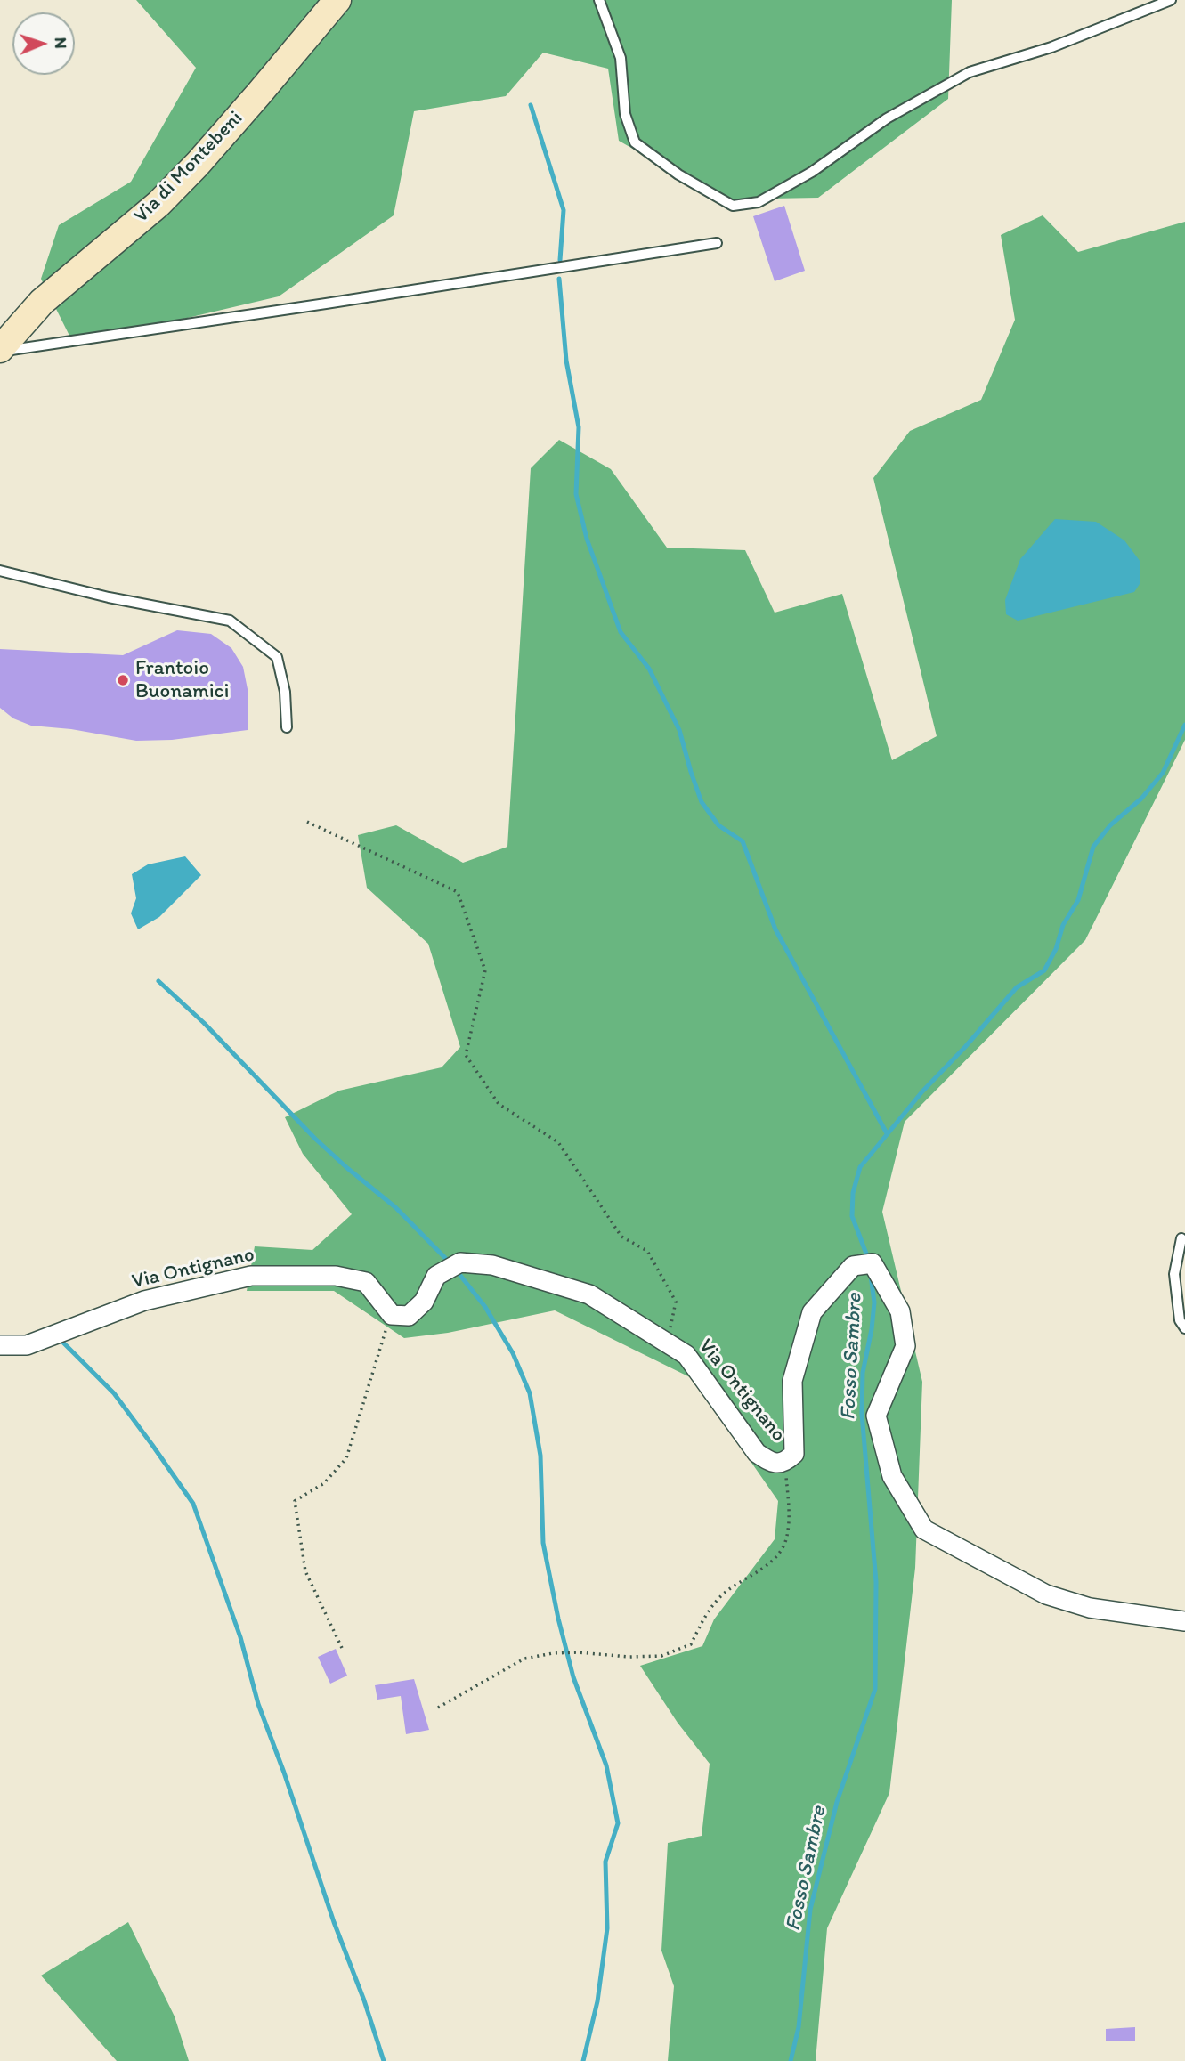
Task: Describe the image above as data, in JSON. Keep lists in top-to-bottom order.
{
  "streets": {
    "street": ["Via di Montebeni", "Via Ontignano"]
  },
  "water": ["Fosso Sambre"],
  "places": ["Frantoio Buonamici"],
  "north": "right"
}
